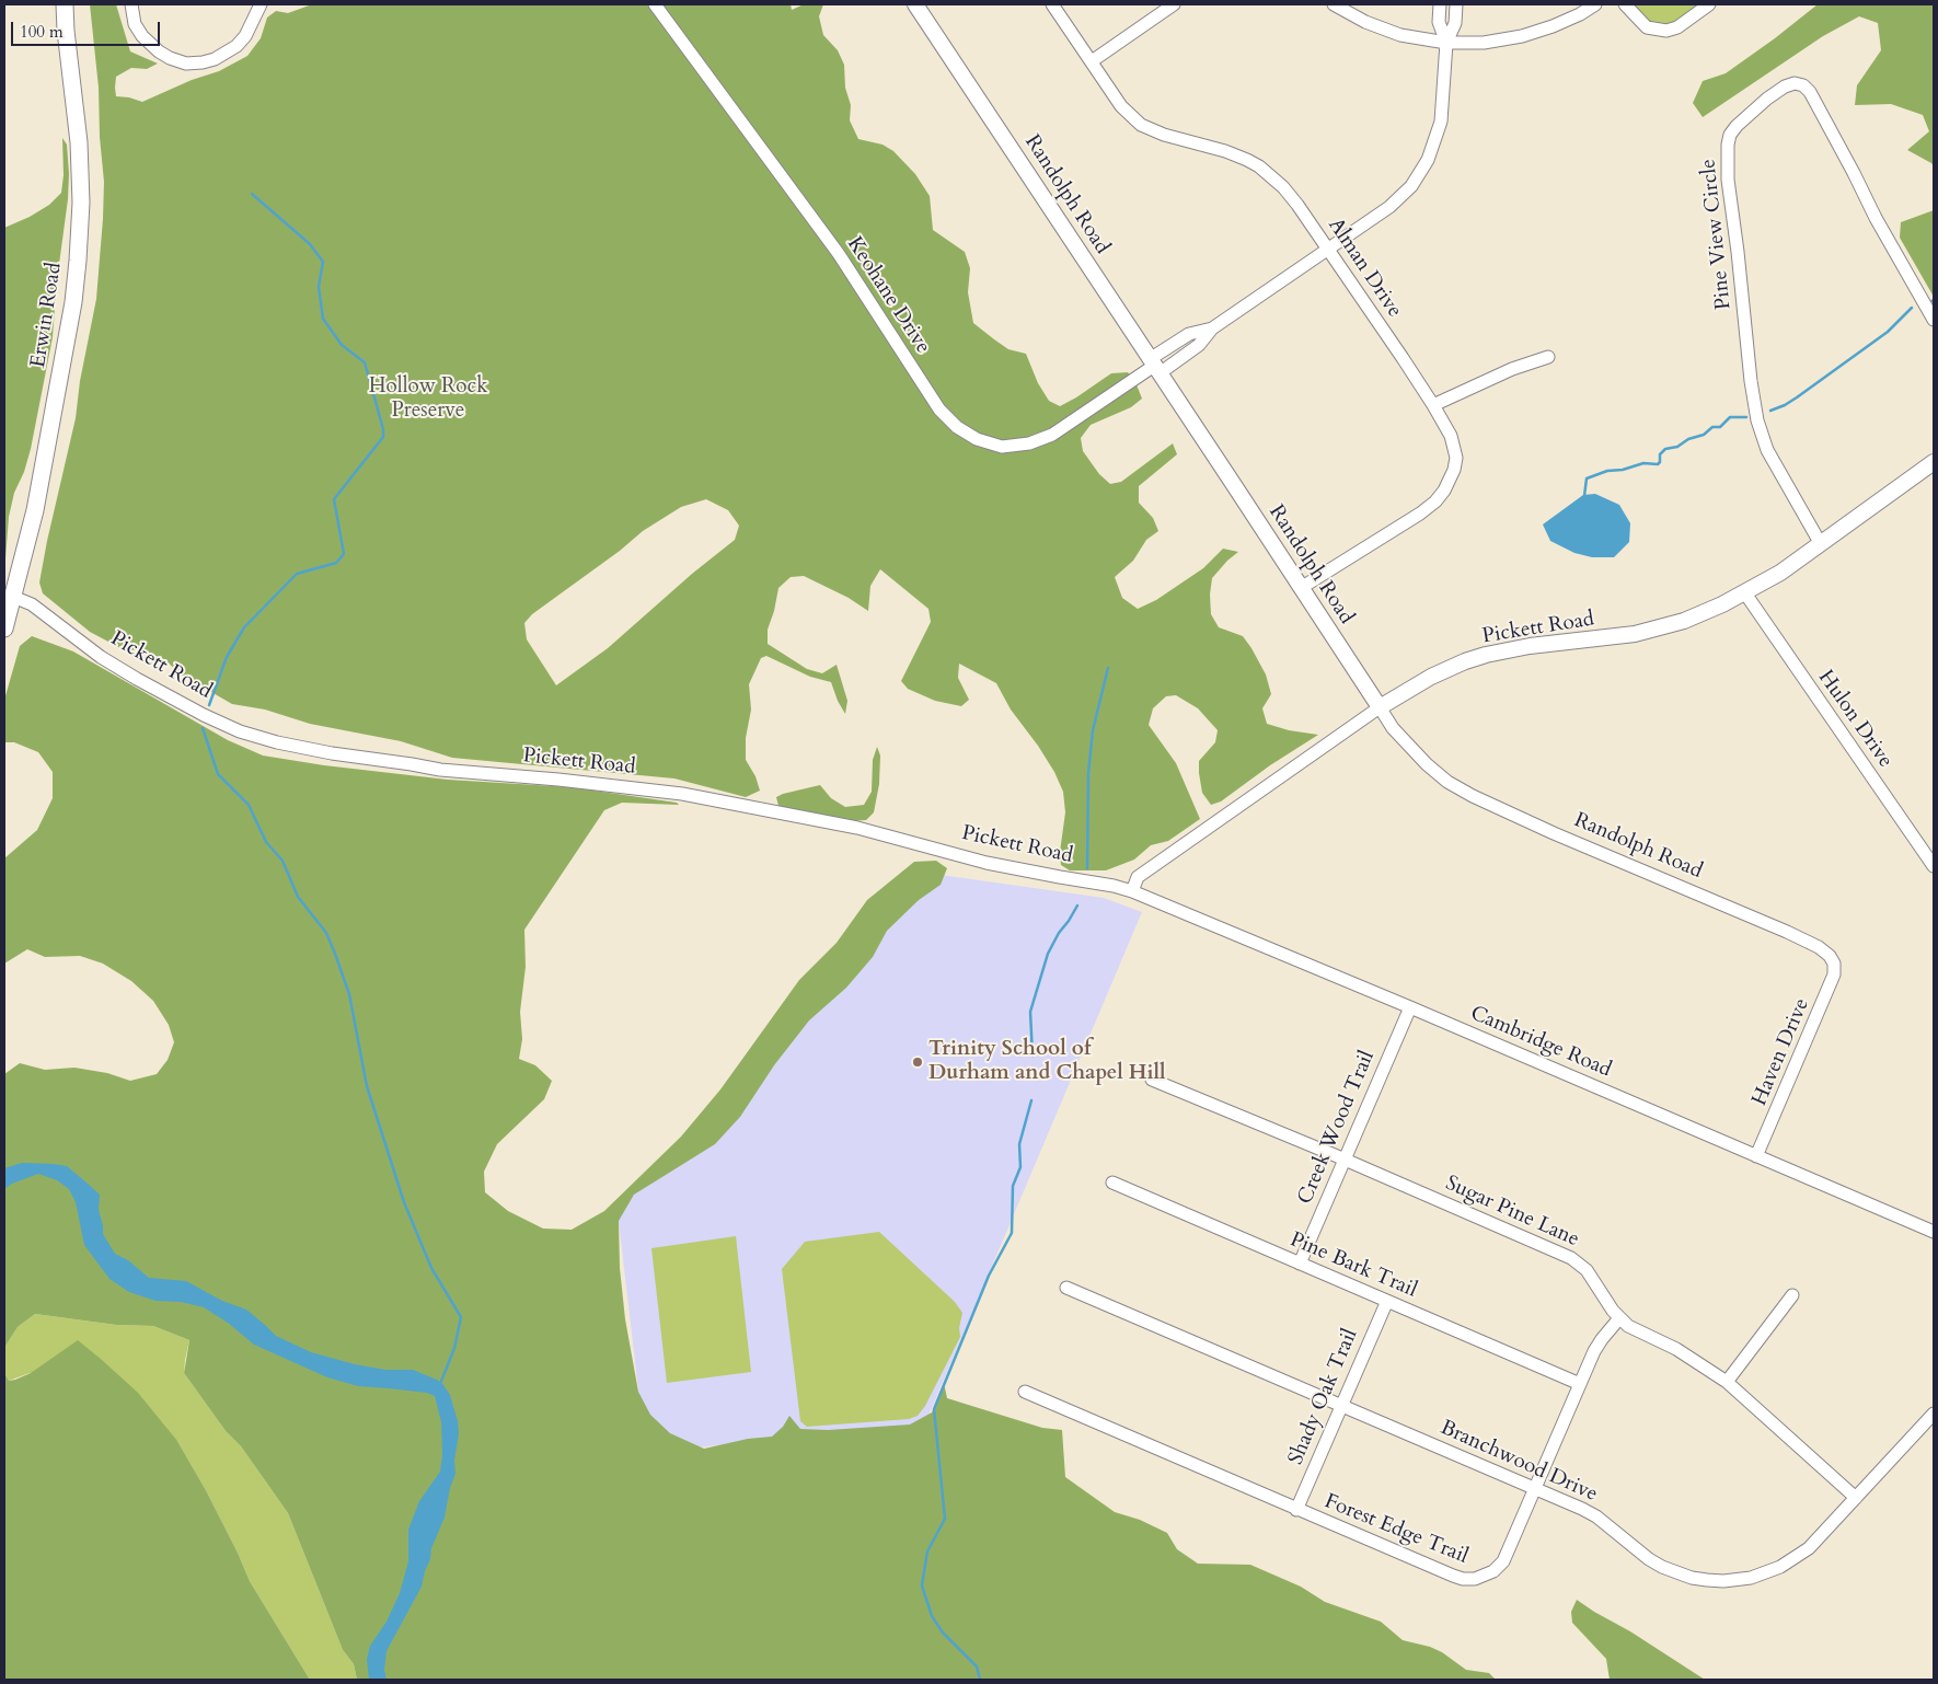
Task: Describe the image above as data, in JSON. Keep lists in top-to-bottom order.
{
  "streets": {
    "main road": ["Erwin Road"],
    "street": [
      "Randolph Road",
      "Pine View Circle",
      "Alman Drive",
      "Keohane Drive",
      "Pickett Road",
      "Hulon Drive",
      "Cambridge Road",
      "Haven Drive",
      "Creek Wood Trail",
      "Sugar Pine Lane",
      "Pine Bark Trail",
      "Shady Oak Trail",
      "Branchwood Drive",
      "Forest Edge Trail"
    ]
  },
  "crossings": [
    ["Randolph Road", "Alman Drive"],
    ["Randolph Road", "Keohane Drive"],
    ["Randolph Road", "Pickett Road"],
    ["Randolph Road", "Haven Drive"],
    ["Pine View Circle", "Pickett Road"],
    ["Alman Drive", "Keohane Drive"],
    ["Erwin Road", "Pickett Road"],
    ["Pickett Road", "Hulon Drive"],
    ["Pickett Road", "Cambridge Road"],
    ["Cambridge Road", "Haven Drive"],
    ["Cambridge Road", "Creek Wood Trail"],
    ["Creek Wood Trail", "Sugar Pine Lane"],
    ["Creek Wood Trail", "Pine Bark Trail"],
    ["Sugar Pine Lane", "Branchwood Drive"],
    ["Sugar Pine Lane", "Forest Edge Trail"],
    ["Pine Bark Trail", "Shady Oak Trail"],
    ["Pine Bark Trail", "Forest Edge Trail"],
    ["Shady Oak Trail", "Branchwood Drive"],
    ["Shady Oak Trail", "Forest Edge Trail"],
    ["Branchwood Drive", "Forest Edge Trail"]
  ],
  "parks": ["Hollow Rock Preserve"],
  "places": ["Trinity School of Durham and Chapel Hill"],
  "scale_bar": "100 m"
}
